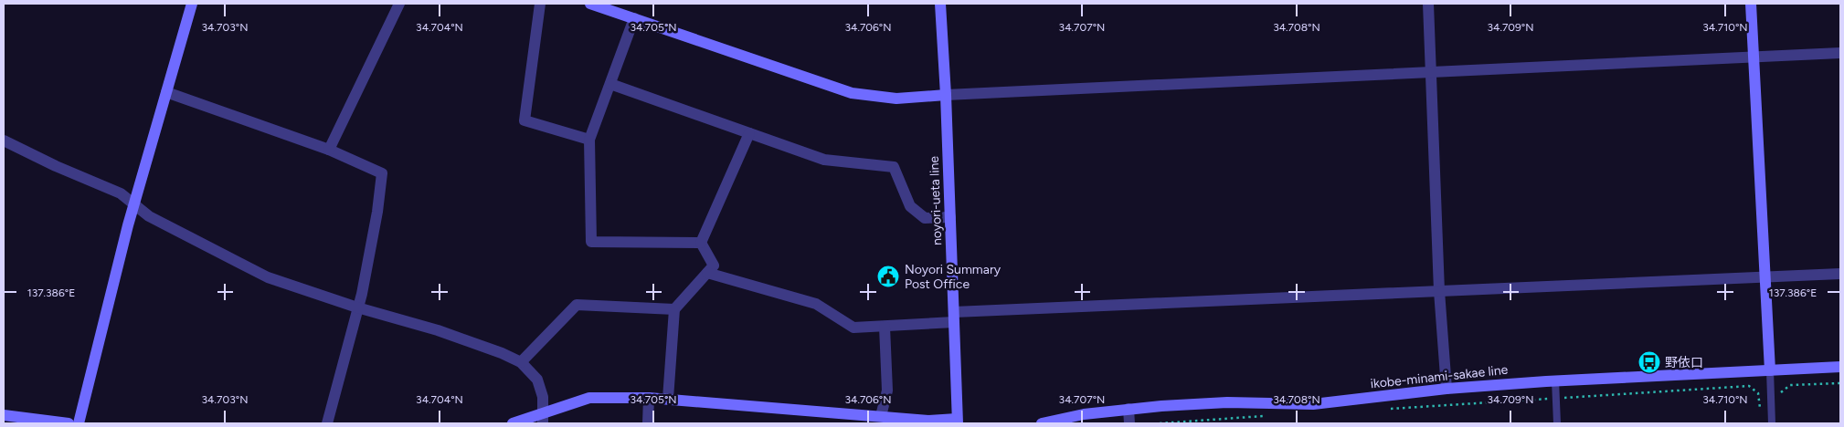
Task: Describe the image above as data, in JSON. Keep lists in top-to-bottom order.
{
  "streets": {
    "street": ["noyori-ueta line", "ikobe-minami-sakae line"]
  },
  "places": {
    "public building": ["Noyori Summary Post Office"],
    "bus stop": ["野依口"]
  },
  "coordinates": [
    "34.703°N",
    "34.704°N",
    "34.705°N",
    "34.706°N",
    "34.707°N",
    "34.708°N",
    "34.709°N",
    "34.710°N",
    "137.386°E"
  ]
}
